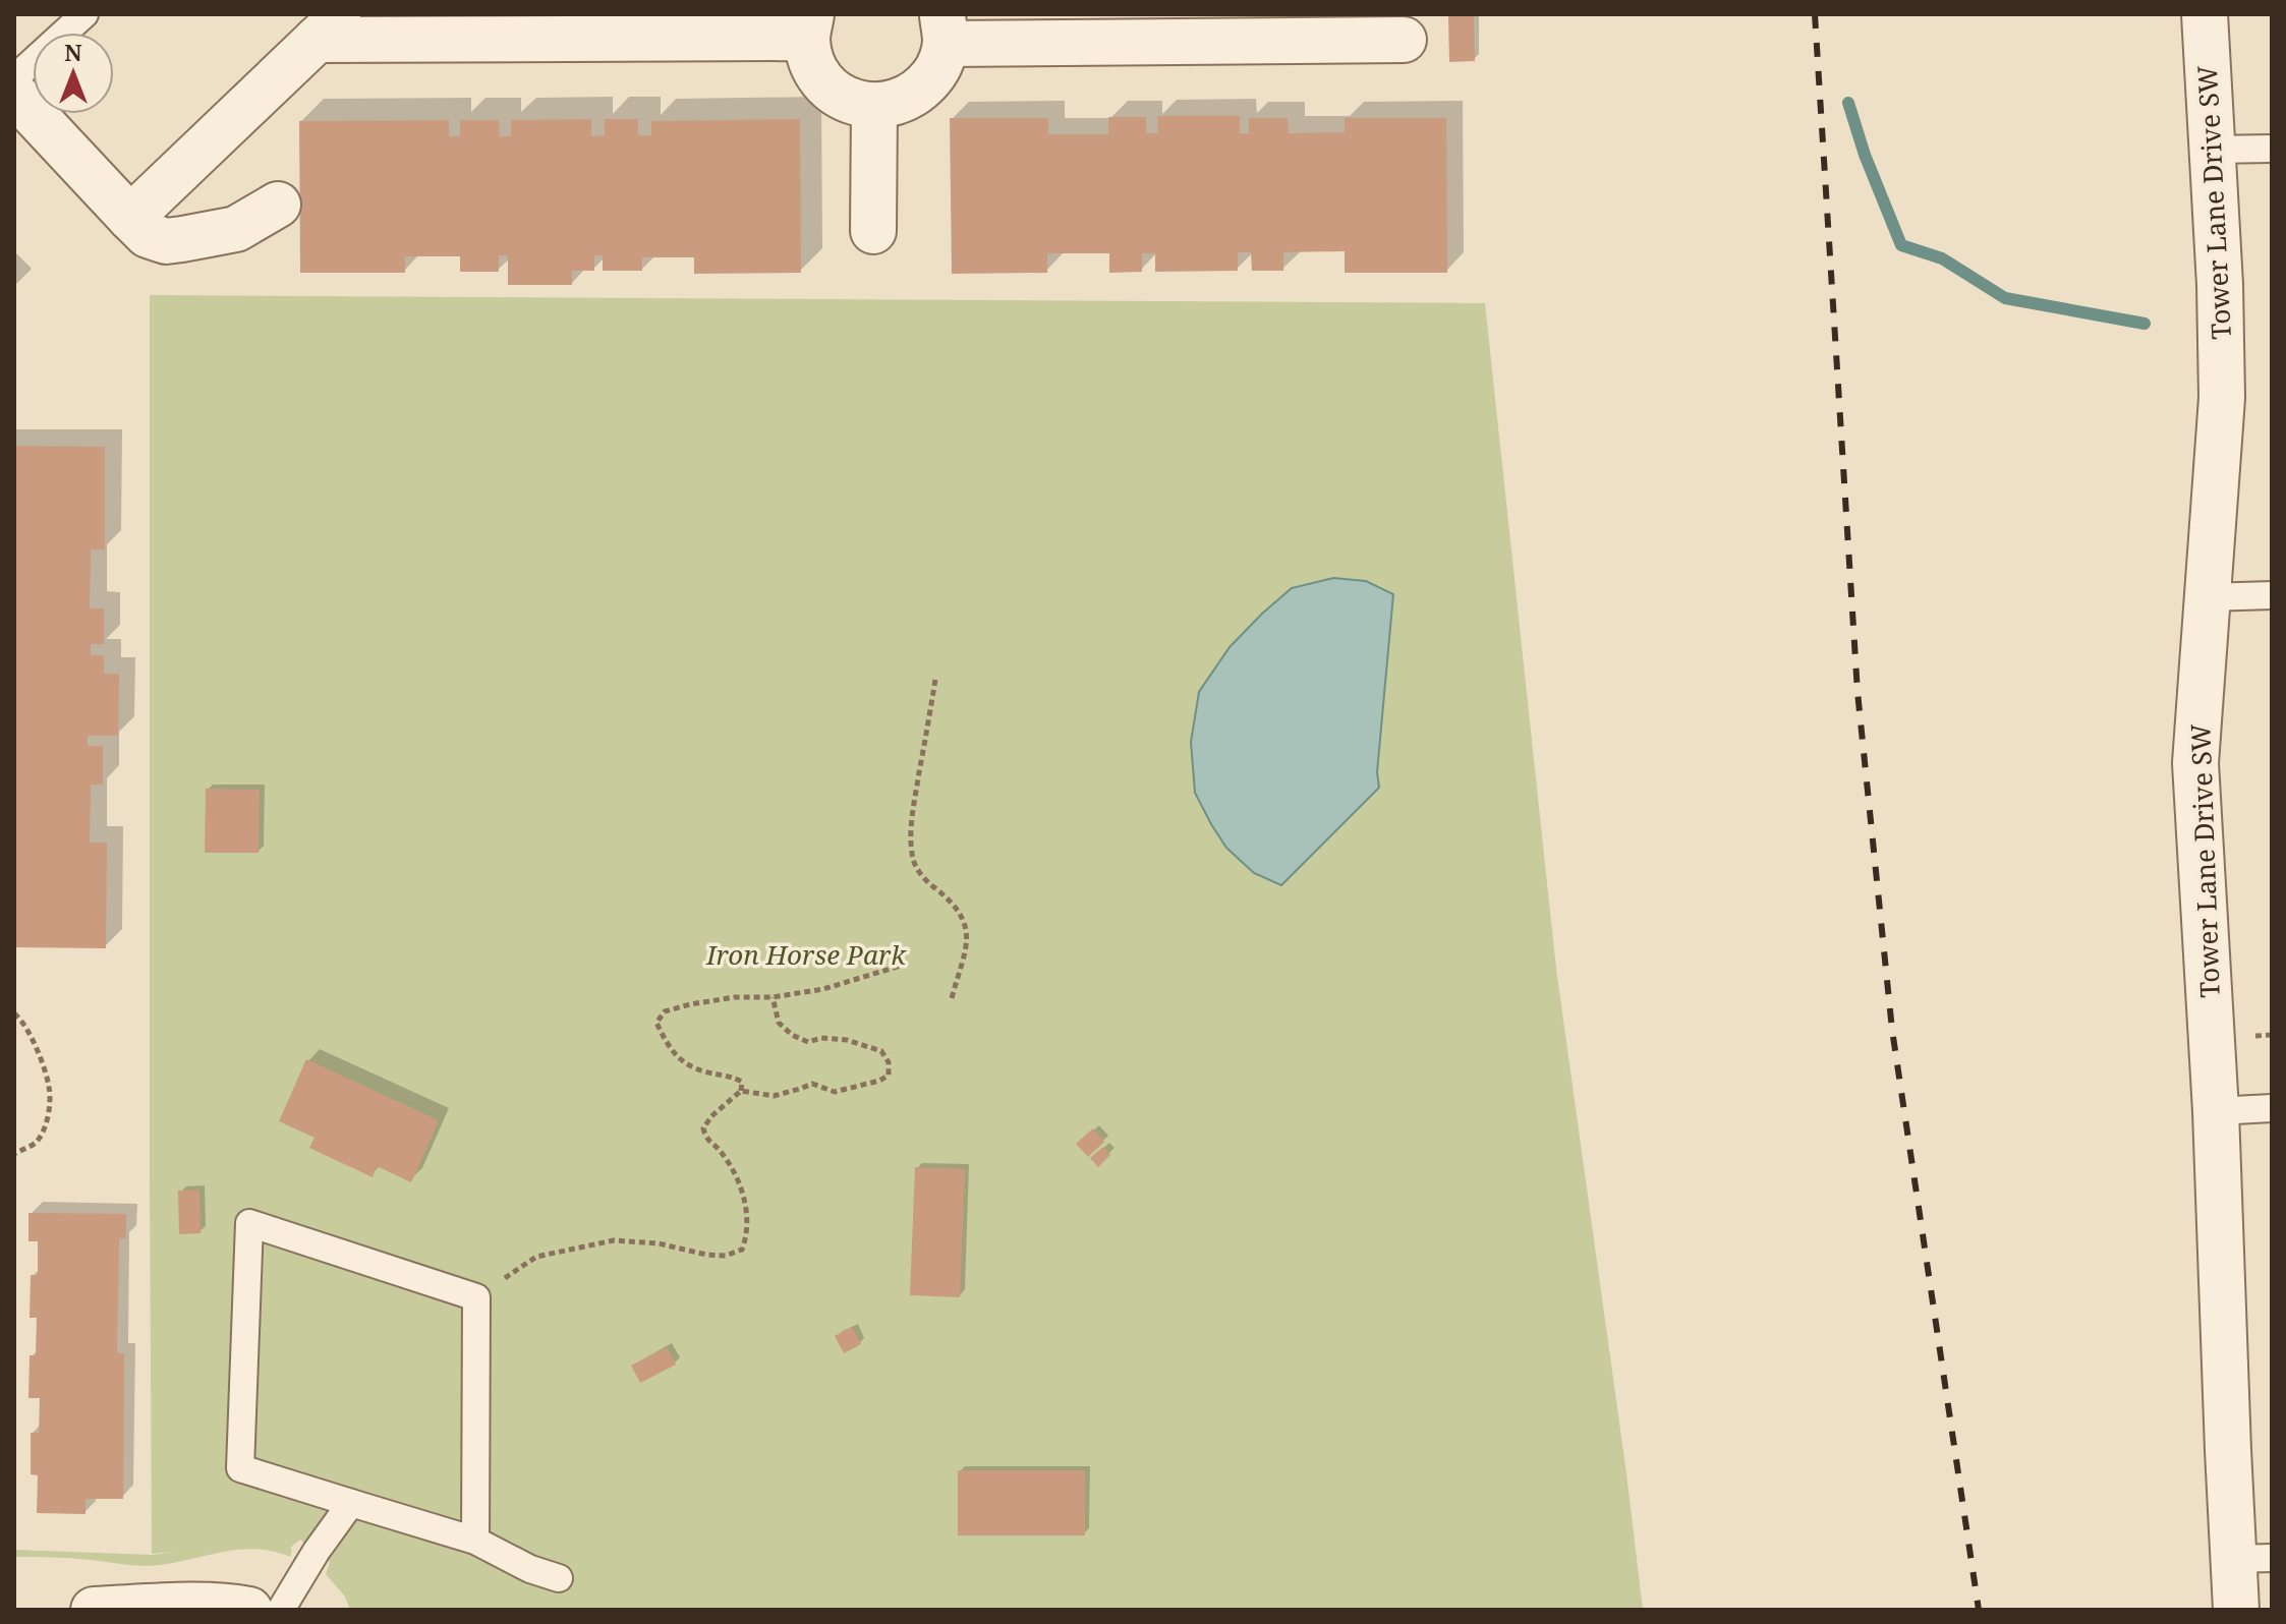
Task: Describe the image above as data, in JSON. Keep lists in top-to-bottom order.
{
  "streets": {
    "street": ["Tower Lane Drive SW"]
  },
  "parks": ["Iron Horse Park"],
  "north": "top"
}
